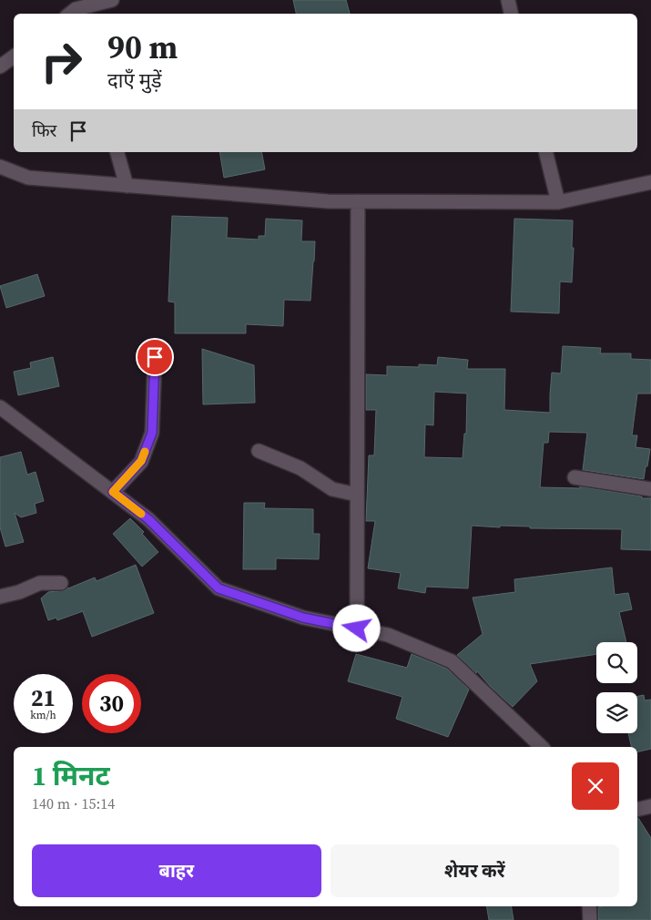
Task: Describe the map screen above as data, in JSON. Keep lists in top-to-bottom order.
{
  "page": {
    "turn": ["90 m", "दाएँ मुड़ें"],
    "then": "फिर",
    "speed": "21 km/h",
    "limit": "30",
    "heading": ["1 मिनट", "140 m · 15:14"],
    "buttons": ["बाहर", "शेयर करें"]
  }
}
